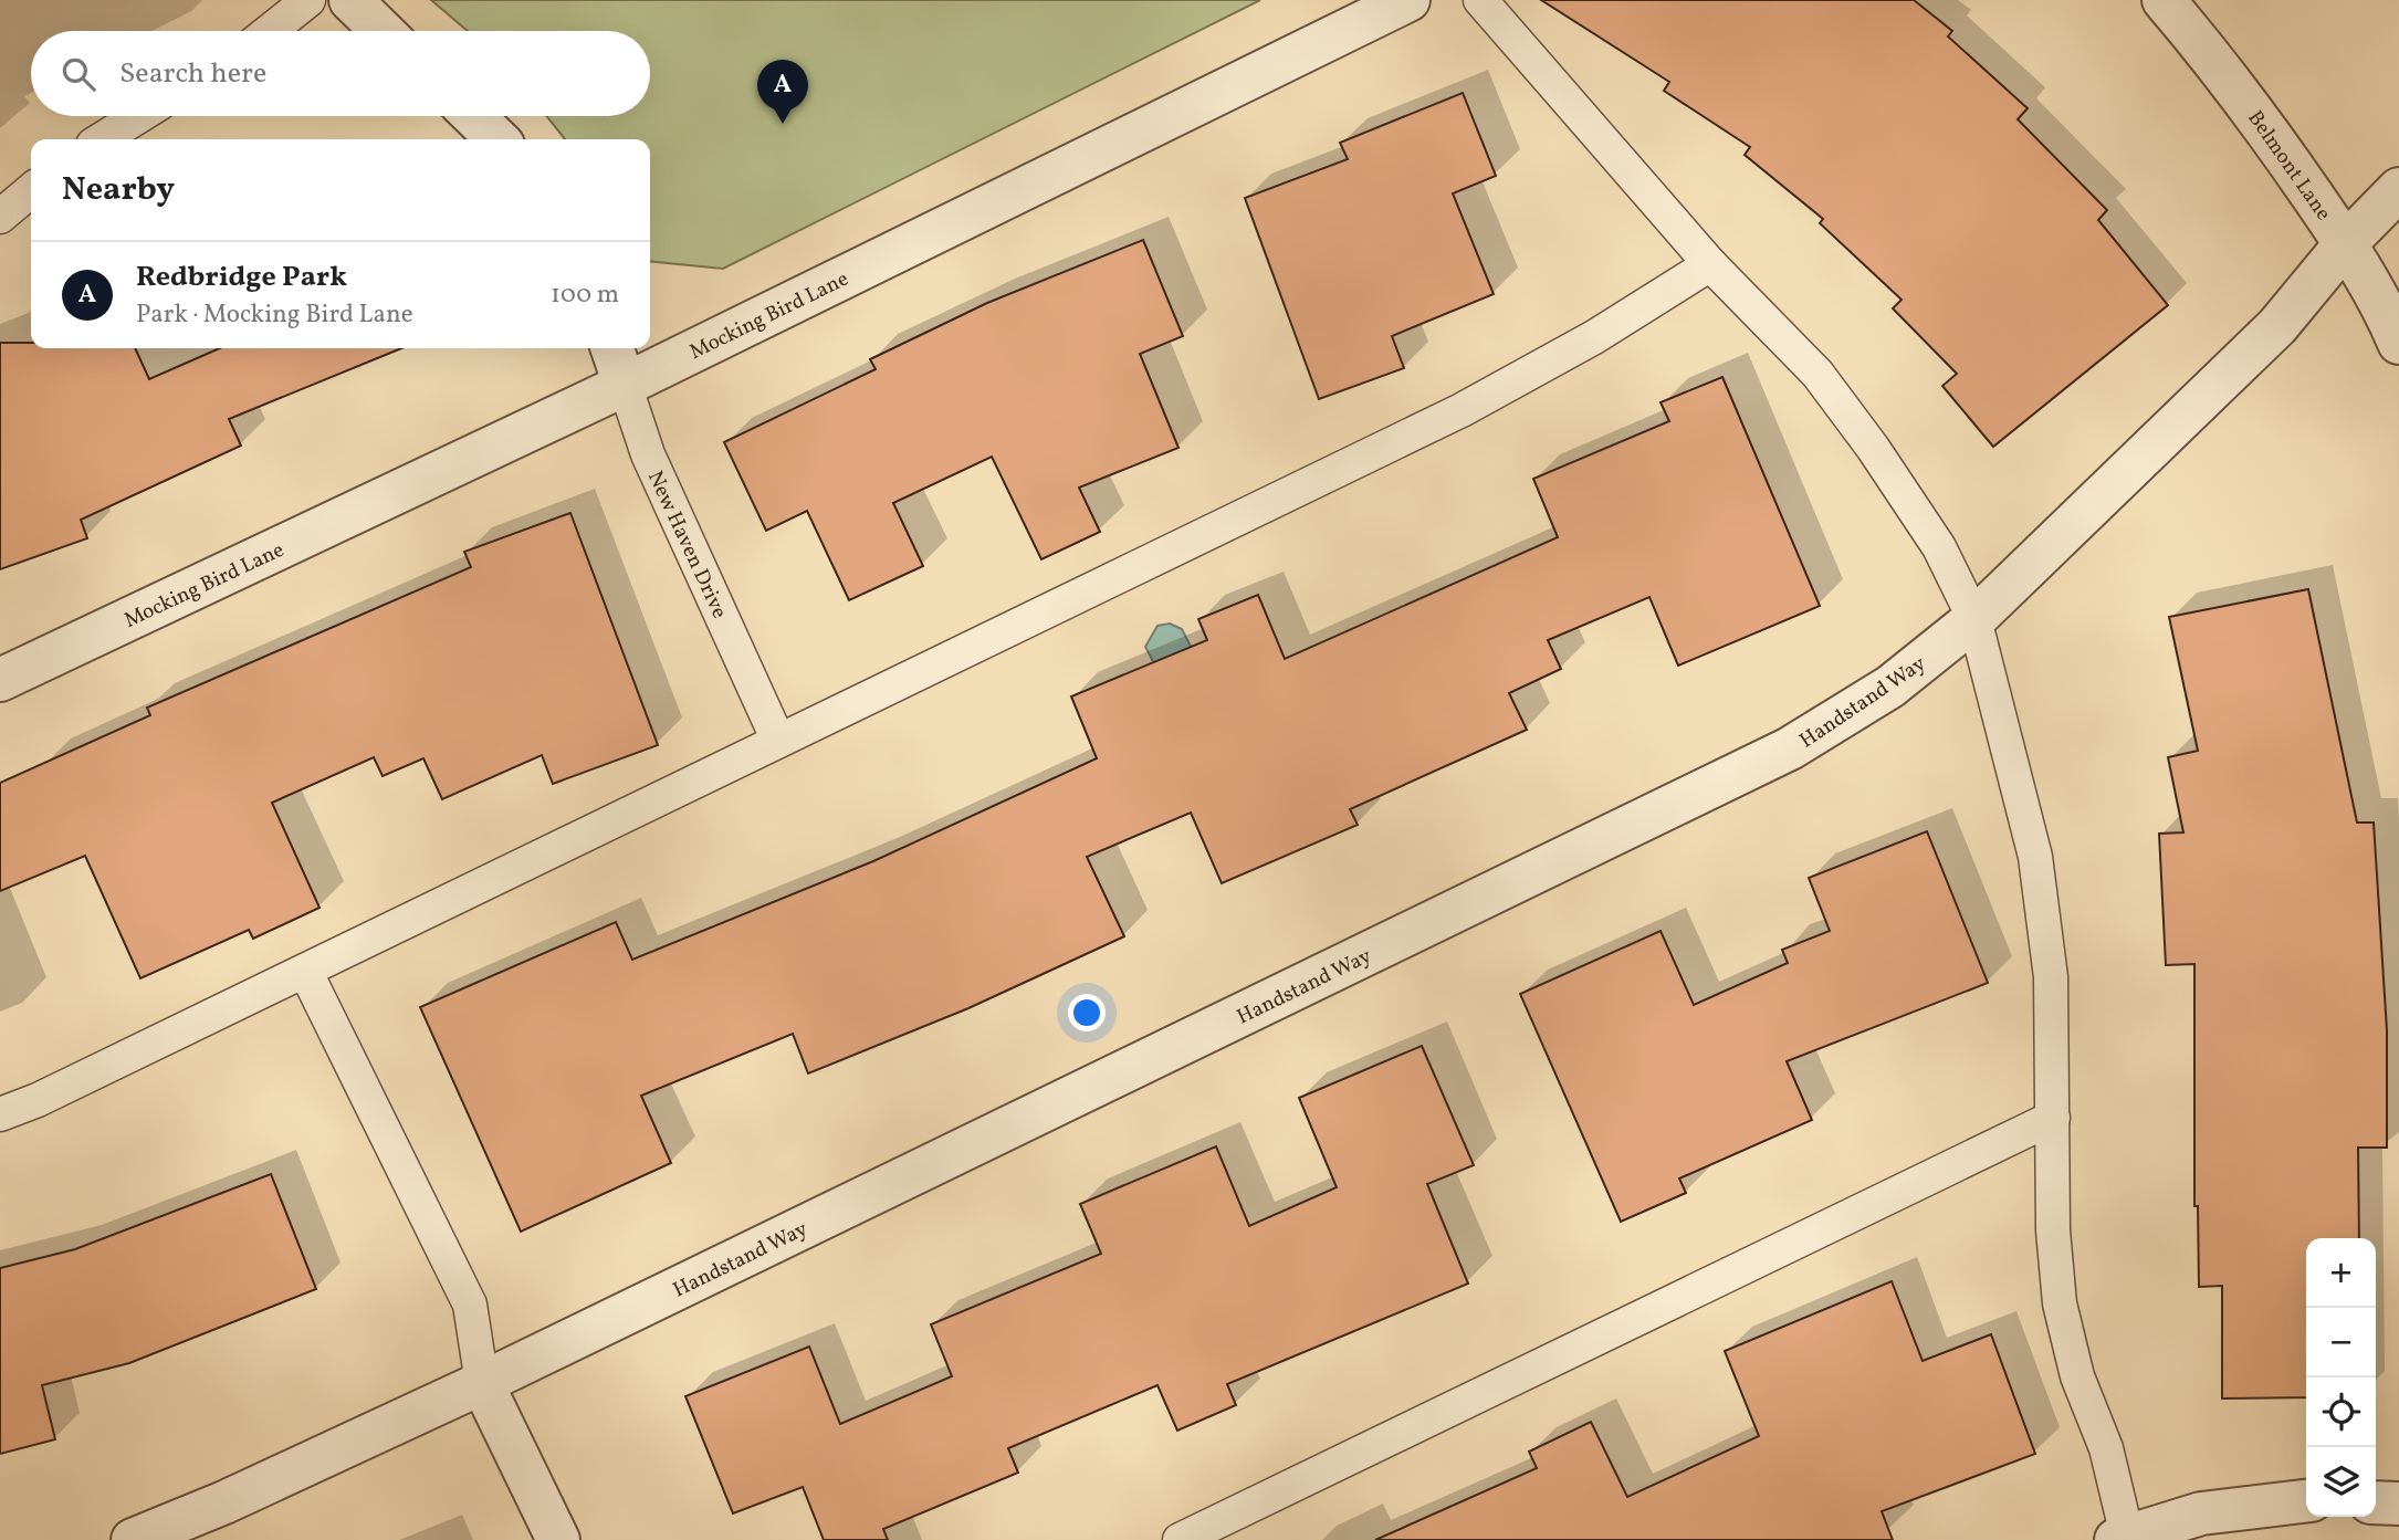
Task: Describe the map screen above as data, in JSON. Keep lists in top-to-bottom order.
{
  "streets": {
    "street": [
      "Belmont Lane",
      "Mocking Bird Lane",
      "New Haven Drive",
      "Handstand Way"
    ]
  },
  "crossings": [
    ["Belmont Lane", "Handstand Way"],
    ["Mocking Bird Lane", "New Haven Drive"]
  ],
  "page": {
    "search": "Search here",
    "pins": "A",
    "heading": "Nearby",
    "list": [
      {
        "mark": "A",
        "name": "Redbridge Park",
        "note": "Park · Mocking Bird Lane",
        "value": "100 m"
      }
    ],
    "map_buttons": ["+", "−"]
  }
}
